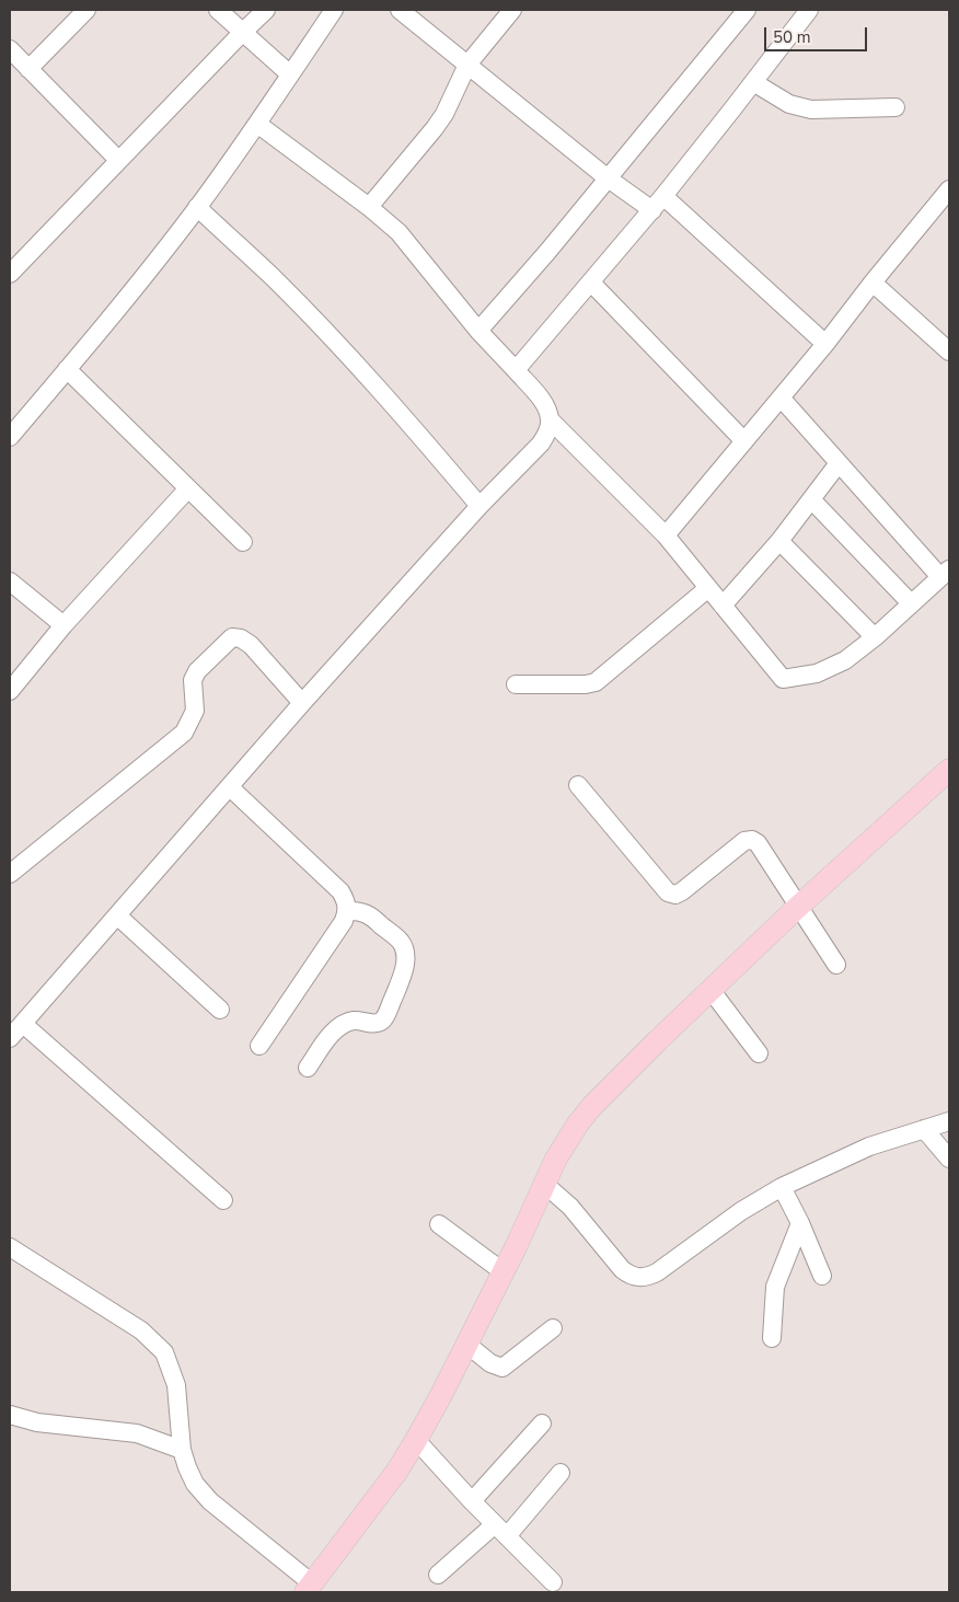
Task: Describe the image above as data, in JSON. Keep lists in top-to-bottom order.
{
  "scale_bar": "50 m"
}
